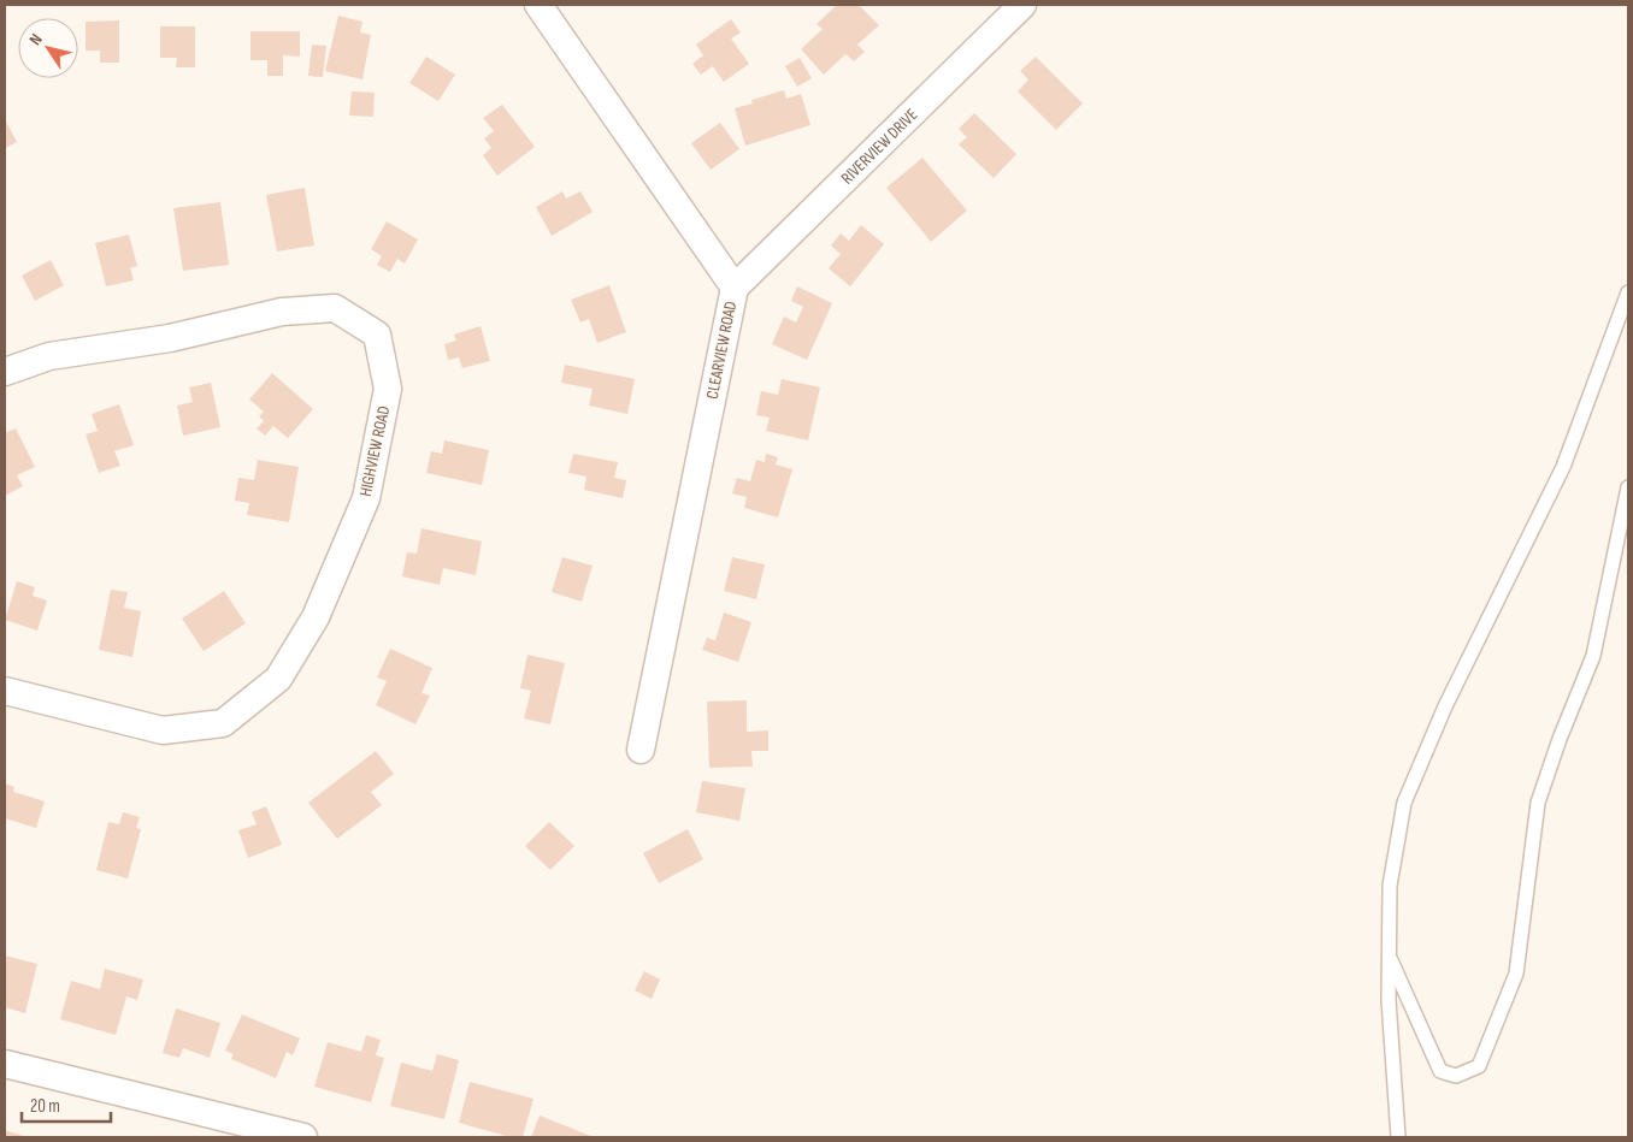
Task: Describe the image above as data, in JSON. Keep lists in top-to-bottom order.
{
  "streets": {
    "street": ["RIVERVIEW DRIVE", "CLEARVIEW ROAD", "HIGHVIEW ROAD"]
  },
  "crossings": [
    ["RIVERVIEW DRIVE", "CLEARVIEW ROAD"]
  ],
  "scale_bar": "20 m",
  "north": "top left"
}
